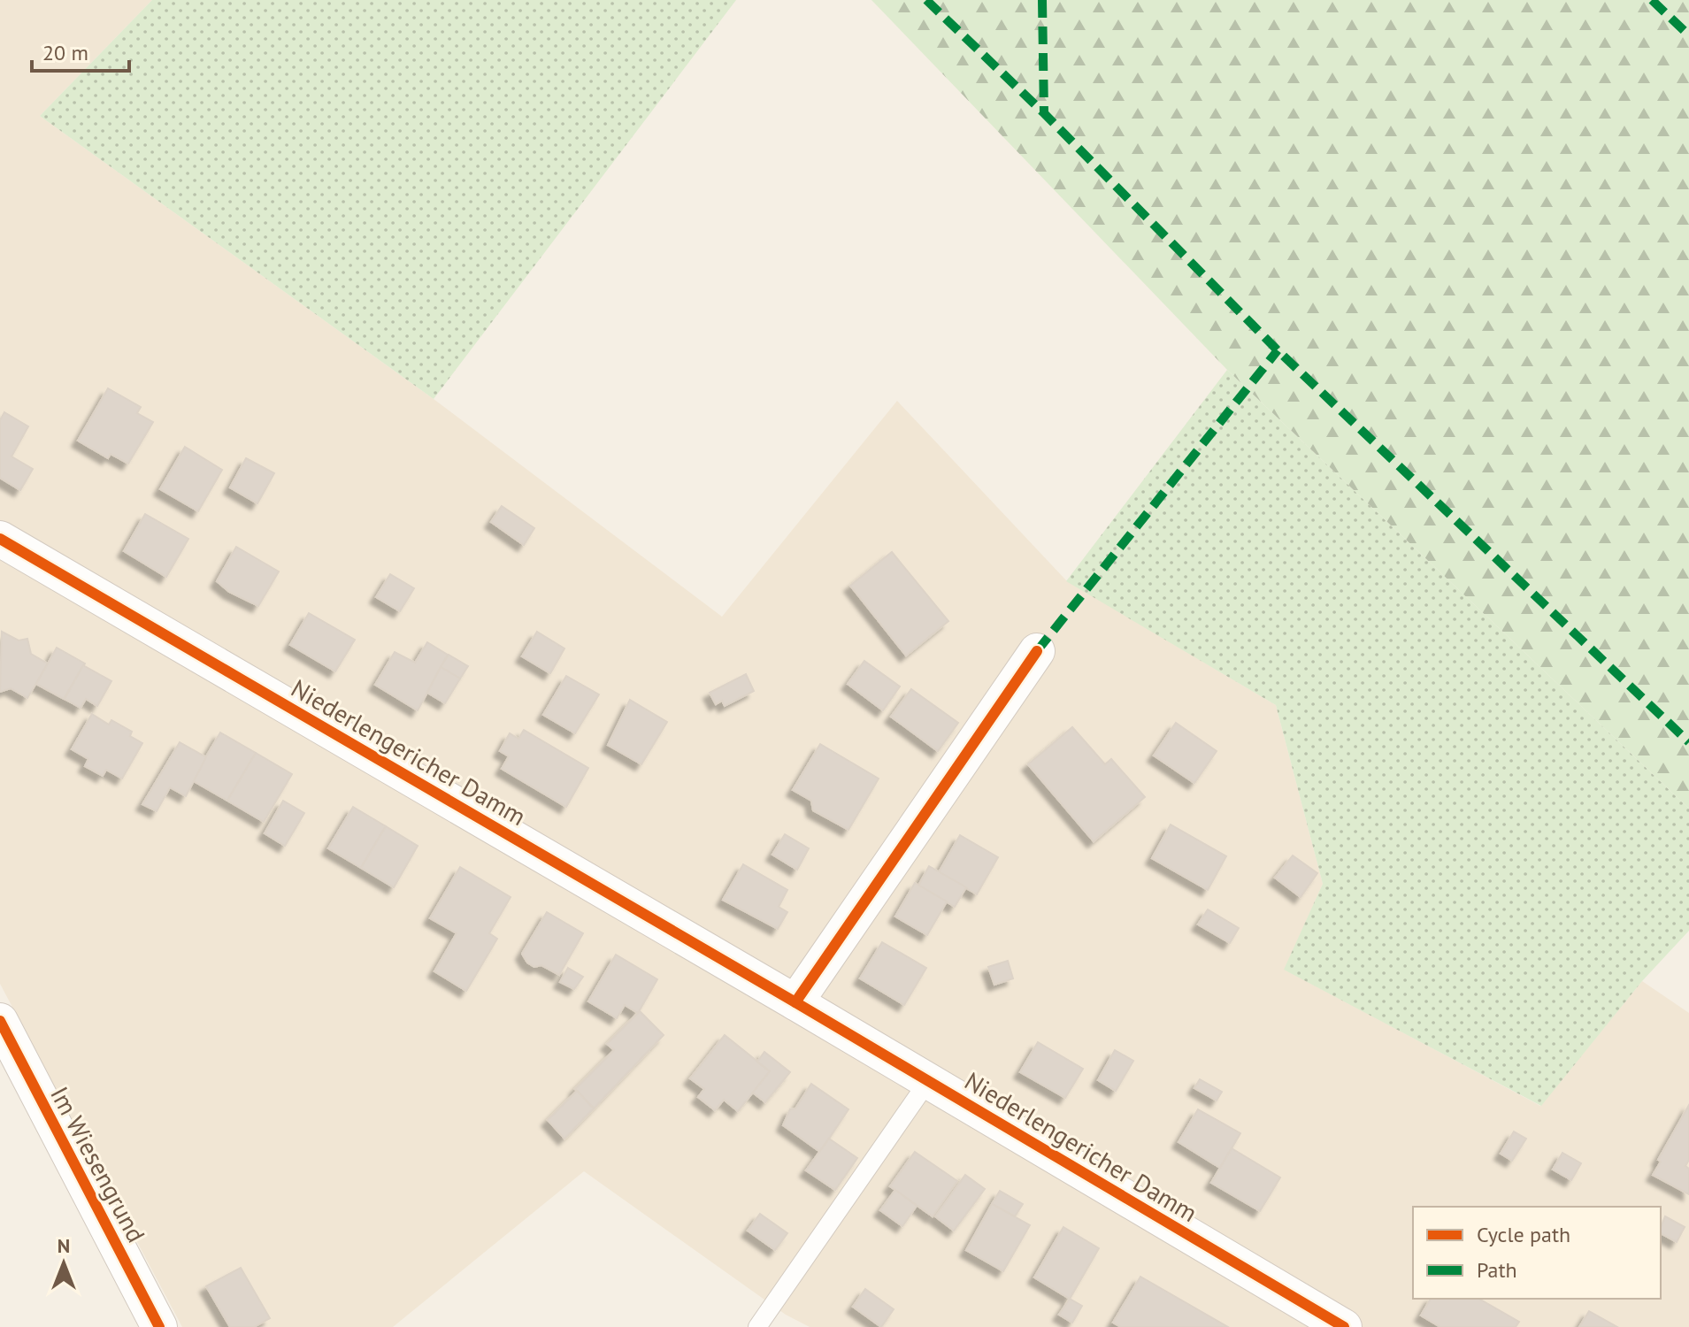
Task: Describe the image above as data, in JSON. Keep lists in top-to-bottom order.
{
  "streets": {
    "street": ["Niederlengericher Damm", "Im Wiesengrund"]
  },
  "legend": ["Cycle path", "Path"],
  "scale_bar": "20 m",
  "north": "top"
}
